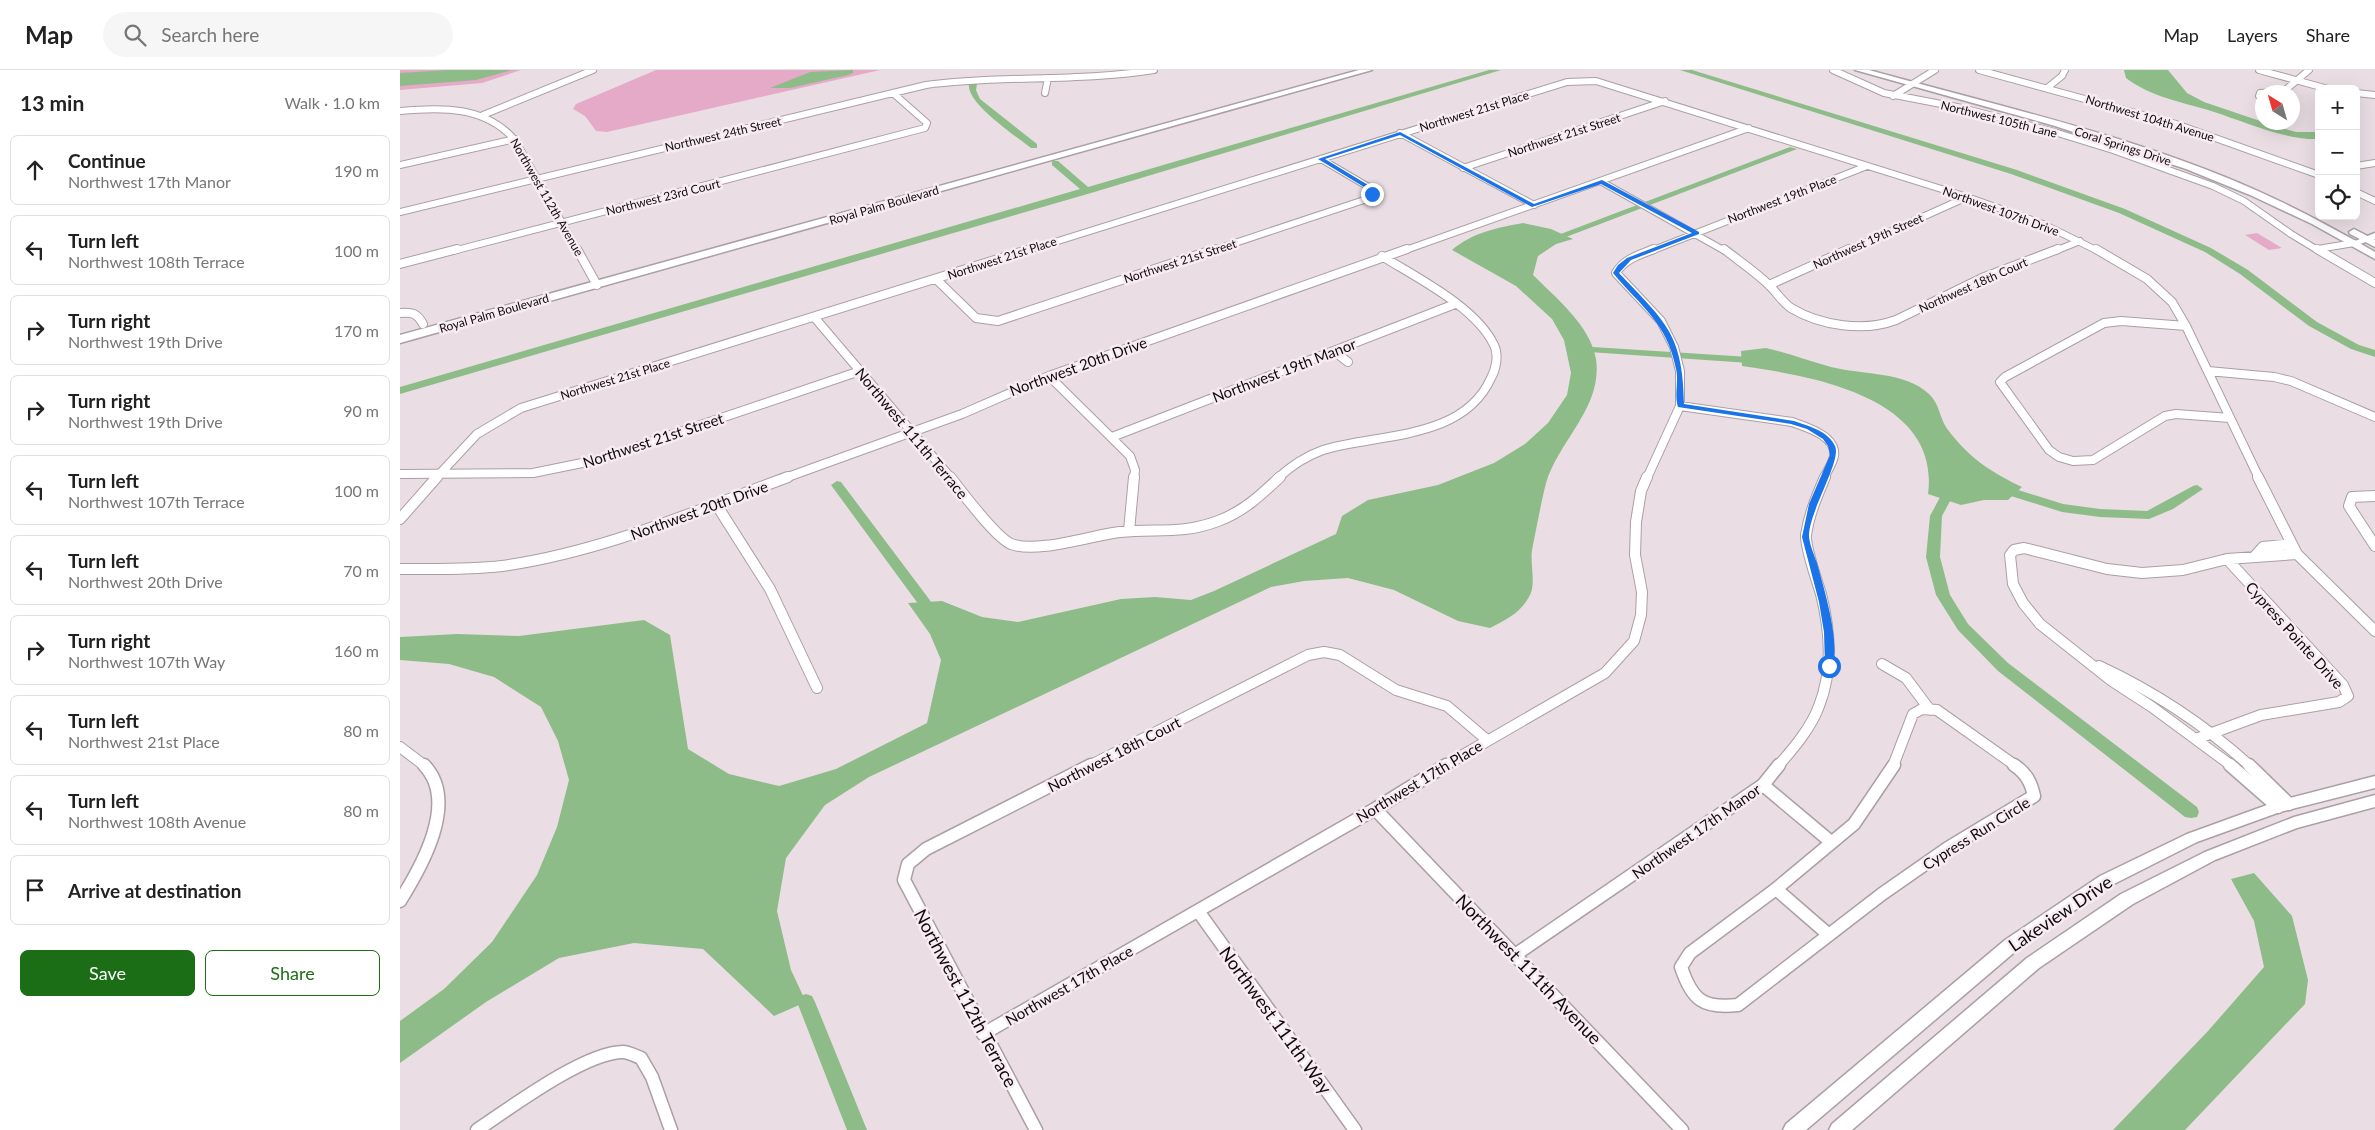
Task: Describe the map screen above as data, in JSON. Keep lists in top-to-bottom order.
{
  "streets": {
    "main road": ["Coral Springs Drive", "Royal Palm Boulevard"],
    "street": [
      "Northwest 21st Place",
      "Northwest 104th Avenue",
      "Northwest 105th Lane",
      "Northwest 24th Street",
      "Northwest 21st Street",
      "Northwest 112th Avenue",
      "Northwest 23rd Court",
      "Northwest 19th Place",
      "Northwest 107th Drive",
      "Northwest 19th Street",
      "Northwest 18th Court",
      "Northwest 20th Drive",
      "Northwest 19th Manor",
      "Northwest 111th Terrace",
      "Cypress Pointe Drive",
      "Northwest 17th Place",
      "Northwest 17th Manor",
      "Cypress Run Circle",
      "Lakeview Drive",
      "Northwest 111th Avenue",
      "Northwest 112th Terrace",
      "Northwest 111th Way"
    ]
  },
  "crossings": [
    ["Northwest 21st Place", "Northwest 21st Street"],
    ["Northwest 21st Place", "Northwest 107th Drive"],
    ["Northwest 21st Place", "Northwest 111th Terrace"],
    ["Northwest 24th Street", "Northwest 112th Avenue"],
    ["Northwest 24th Street", "Northwest 23rd Court"],
    ["Northwest 21st Street", "Northwest 107th Drive"],
    ["Northwest 21st Street", "Northwest 111th Terrace"],
    ["Northwest 112th Avenue", "Northwest 23rd Court"],
    ["Northwest 112th Avenue", "Royal Palm Boulevard"],
    ["Northwest 19th Place", "Northwest 107th Drive"],
    ["Northwest 19th Place", "Northwest 18th Court"],
    ["Northwest 19th Place", "Northwest 17th Place"],
    ["Northwest 19th Place", "Northwest 17th Manor"],
    ["Northwest 107th Drive", "Northwest 19th Street"],
    ["Northwest 107th Drive", "Northwest 18th Court"],
    ["Northwest 107th Drive", "Northwest 20th Drive"],
    ["Northwest 107th Drive", "Cypress Pointe Drive"],
    ["Northwest 19th Street", "Northwest 18th Court"],
    ["Northwest 18th Court", "Northwest 20th Drive"],
    ["Northwest 18th Court", "Northwest 17th Place"],
    ["Northwest 18th Court", "Northwest 112th Terrace"],
    ["Northwest 20th Drive", "Northwest 111th Terrace"],
    ["Cypress Pointe Drive", "Lakeview Drive"],
    ["Northwest 17th Place", "Northwest 17th Manor"],
    ["Northwest 17th Place", "Northwest 111th Avenue"],
    ["Northwest 17th Place", "Northwest 112th Terrace"],
    ["Northwest 17th Place", "Northwest 111th Way"],
    ["Northwest 17th Manor", "Northwest 111th Avenue"]
  ],
  "north": "top left",
  "page": {
    "header": "Map",
    "search": "Search here",
    "nav": ["Map", "Layers", "Share"],
    "heading": ["13 min", "Walk · 1.0 km"],
    "map_buttons": ["+", "−"],
    "list": [
      ["Continue", "Northwest 17th Manor", "190 m"],
      ["Turn left", "Northwest 108th Terrace", "100 m"],
      ["Turn right", "Northwest 19th Drive", "170 m"],
      ["Turn right", "Northwest 19th Drive", "90 m"],
      ["Turn left", "Northwest 107th Terrace", "100 m"],
      ["Turn left", "Northwest 20th Drive", "70 m"],
      ["Turn right", "Northwest 107th Way", "160 m"],
      ["Turn left", "Northwest 21st Place", "80 m"],
      ["Turn left", "Northwest 108th Avenue", "80 m"],
      "Arrive at destination"
    ],
    "buttons": ["Save", "Share"]
  }
}
